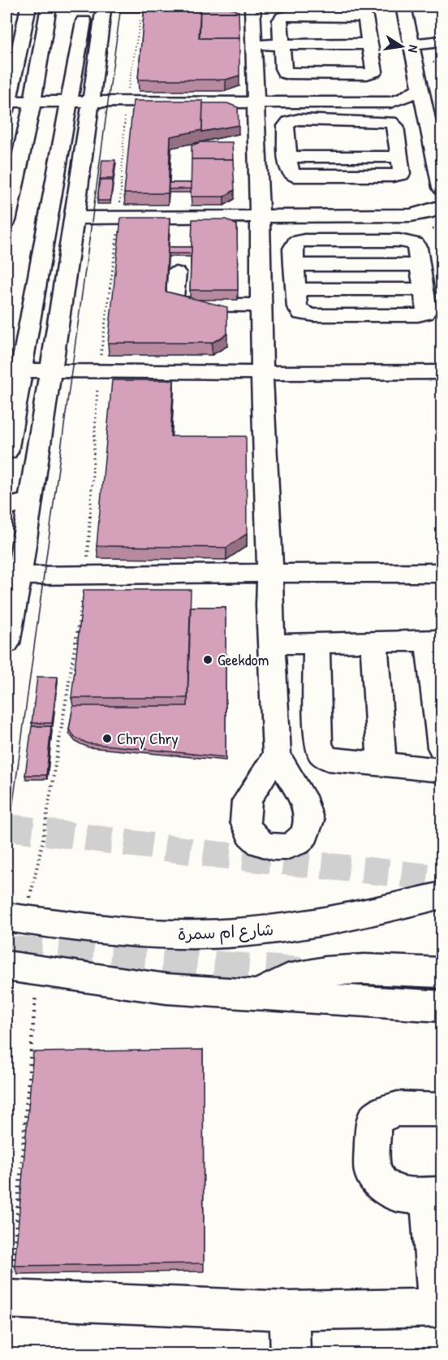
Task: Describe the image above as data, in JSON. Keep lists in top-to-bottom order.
{
  "streets": {
    "street": ["شارع ام سمرة"]
  },
  "places": ["Geekdom", "Chry Chry"],
  "north": "right"
}
